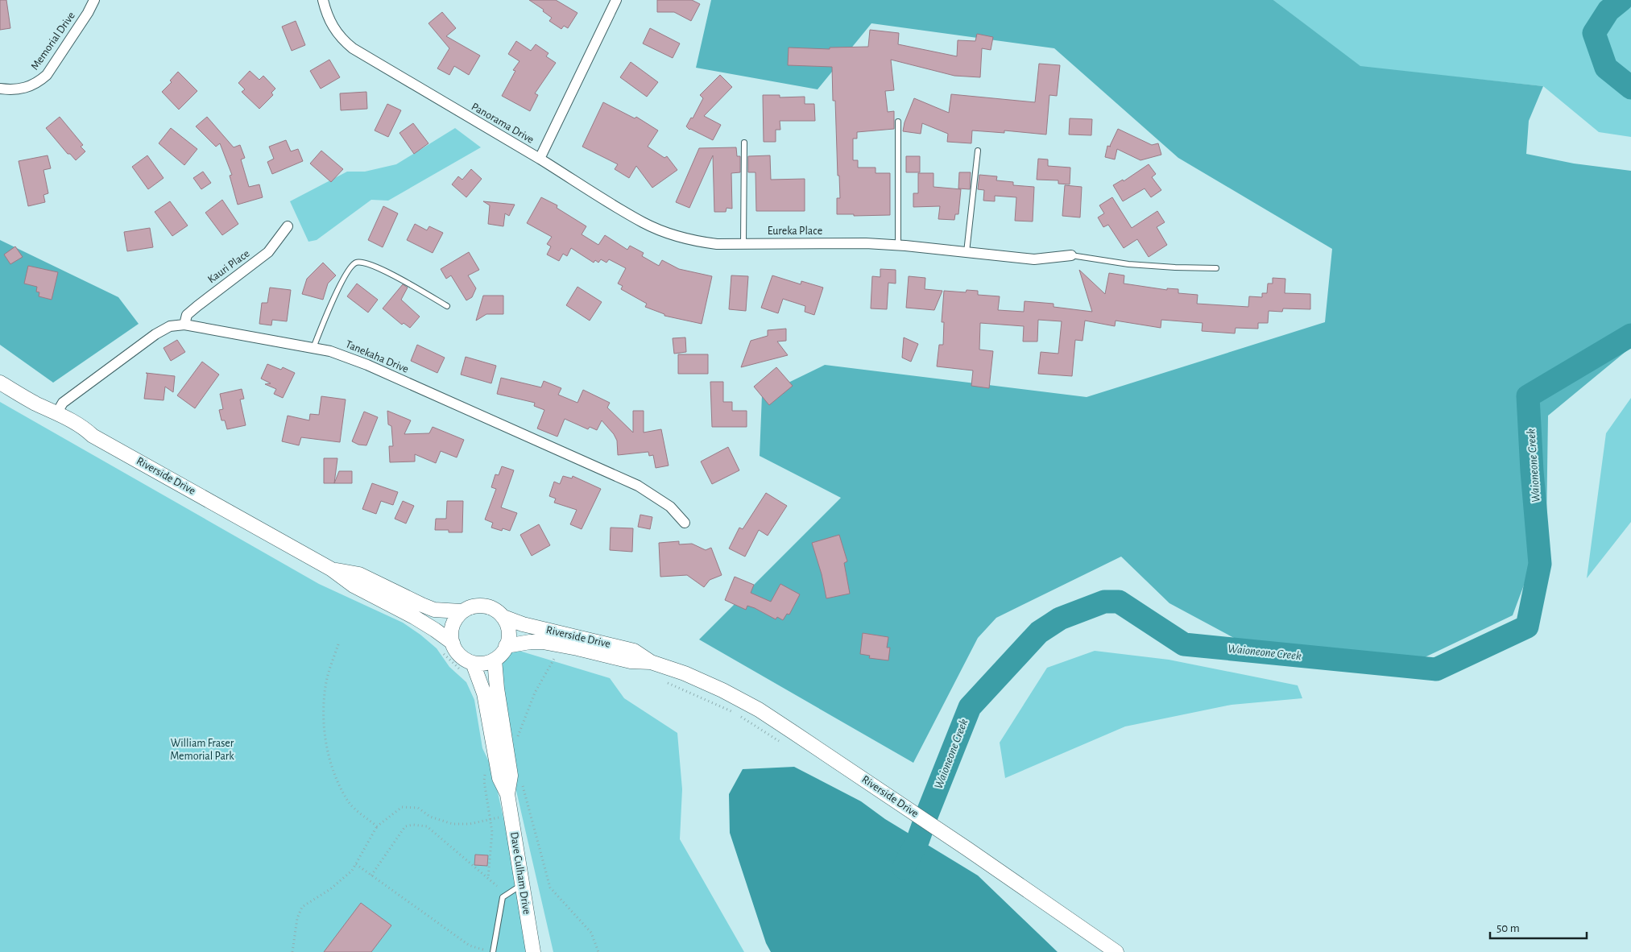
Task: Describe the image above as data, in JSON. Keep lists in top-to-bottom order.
{
  "streets": {
    "main road": ["Riverside Drive", "Dave Culham Drive"],
    "street": [
      "Memorial Drive",
      "Panorama Drive",
      "Eureka Place",
      "Kauri Place",
      "Tanekaha Drive"
    ]
  },
  "crossings": [
    ["Panorama Drive", "Eureka Place"],
    ["Kauri Place", "Tanekaha Drive"],
    ["Tanekaha Drive", "Riverside Drive"],
    ["Riverside Drive", "Dave Culham Drive"]
  ],
  "water": ["Waioneone Creek"],
  "parks": ["William Fraser Memorial Park"],
  "scale_bar": "50 m"
}
